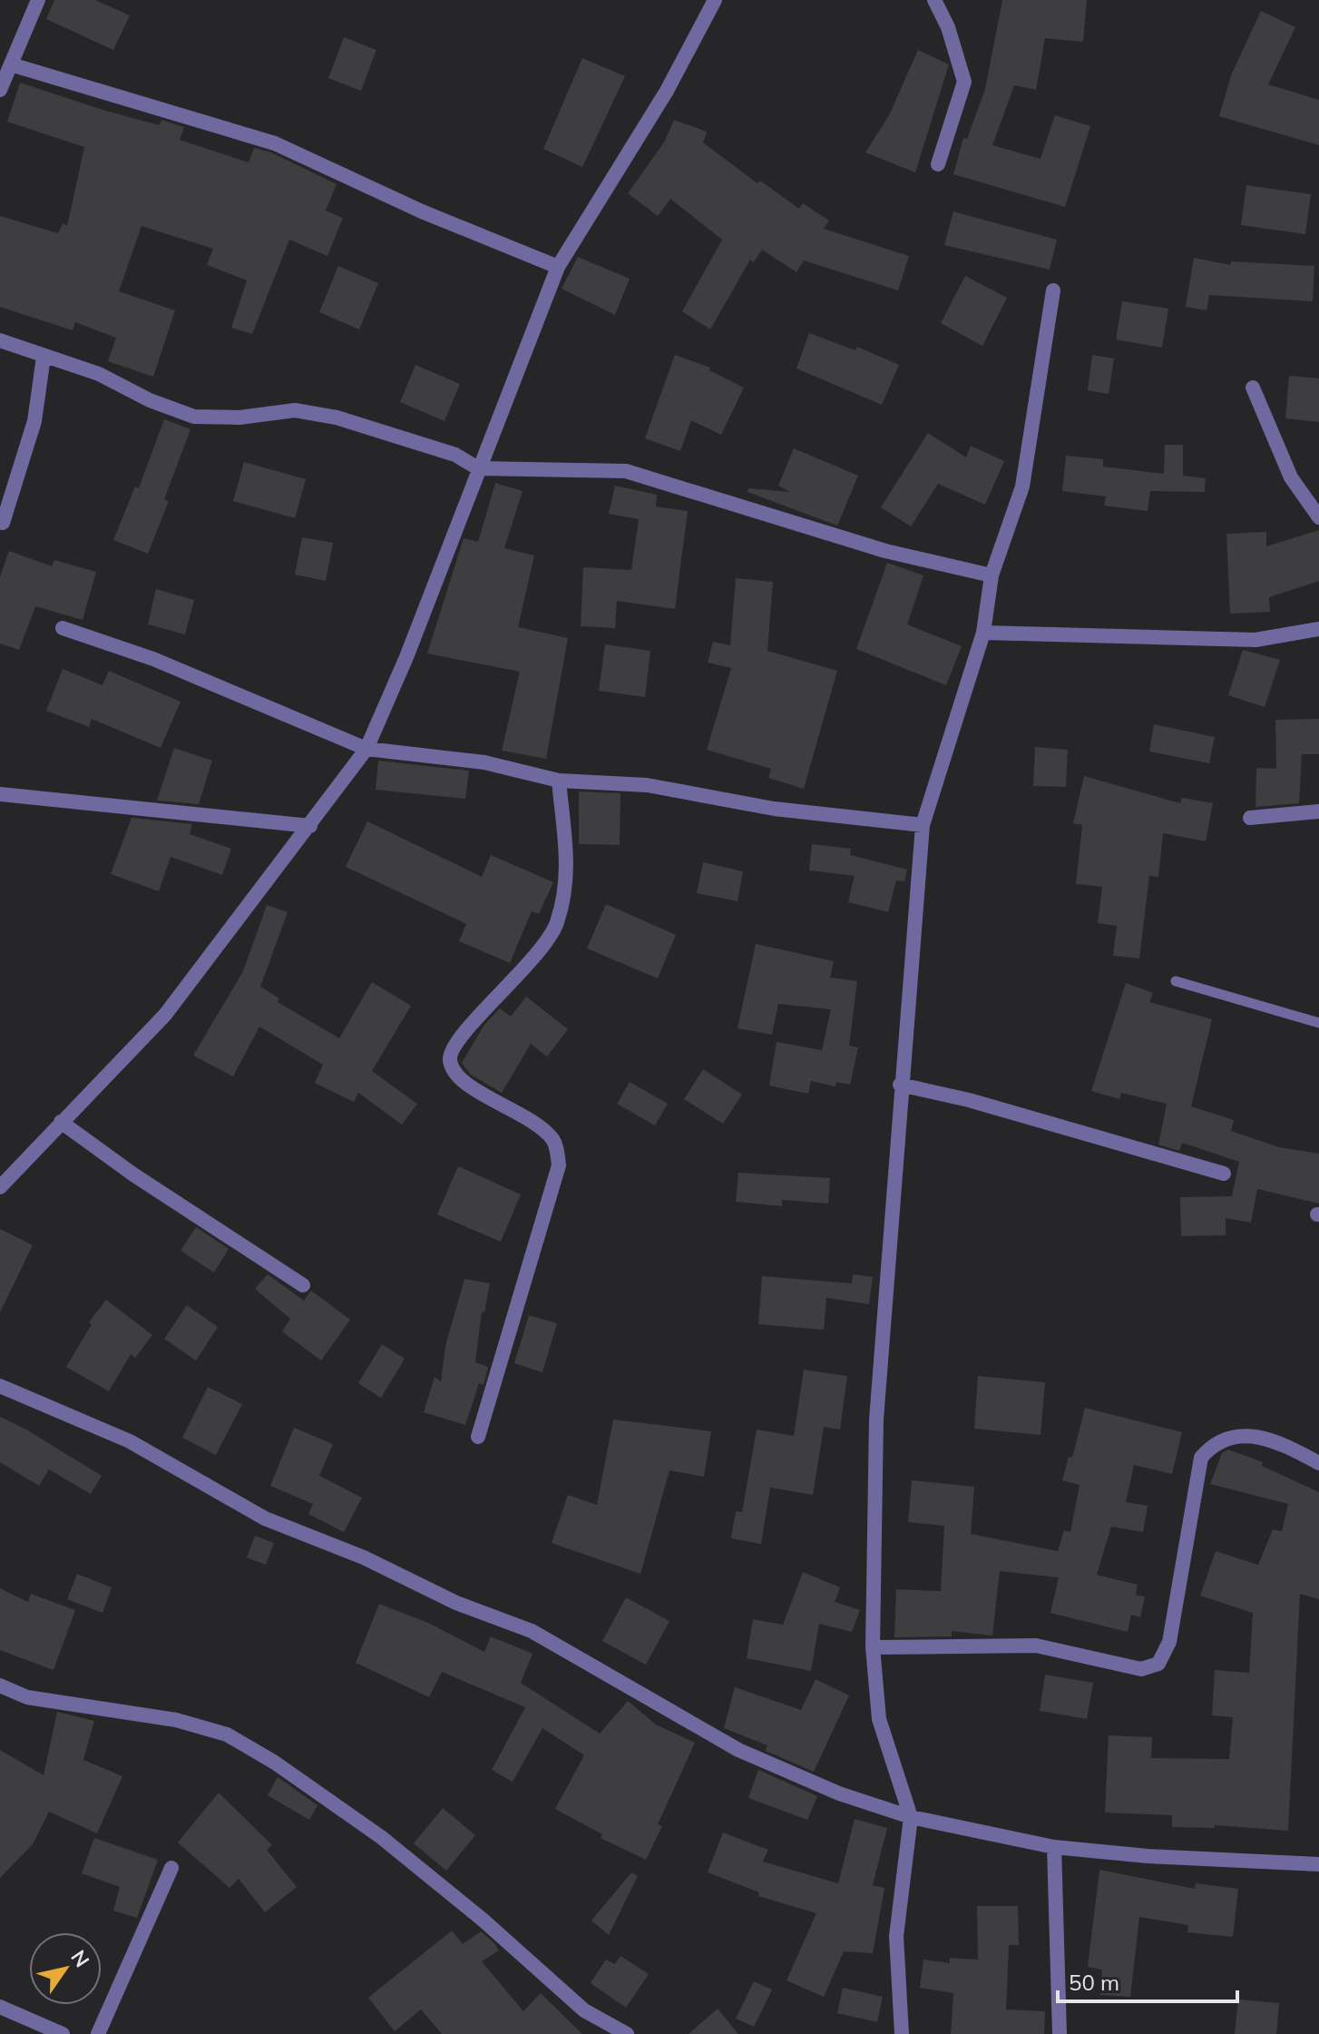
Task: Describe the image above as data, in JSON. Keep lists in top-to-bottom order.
{
  "scale_bar": "50 m",
  "north": "top right"
}
